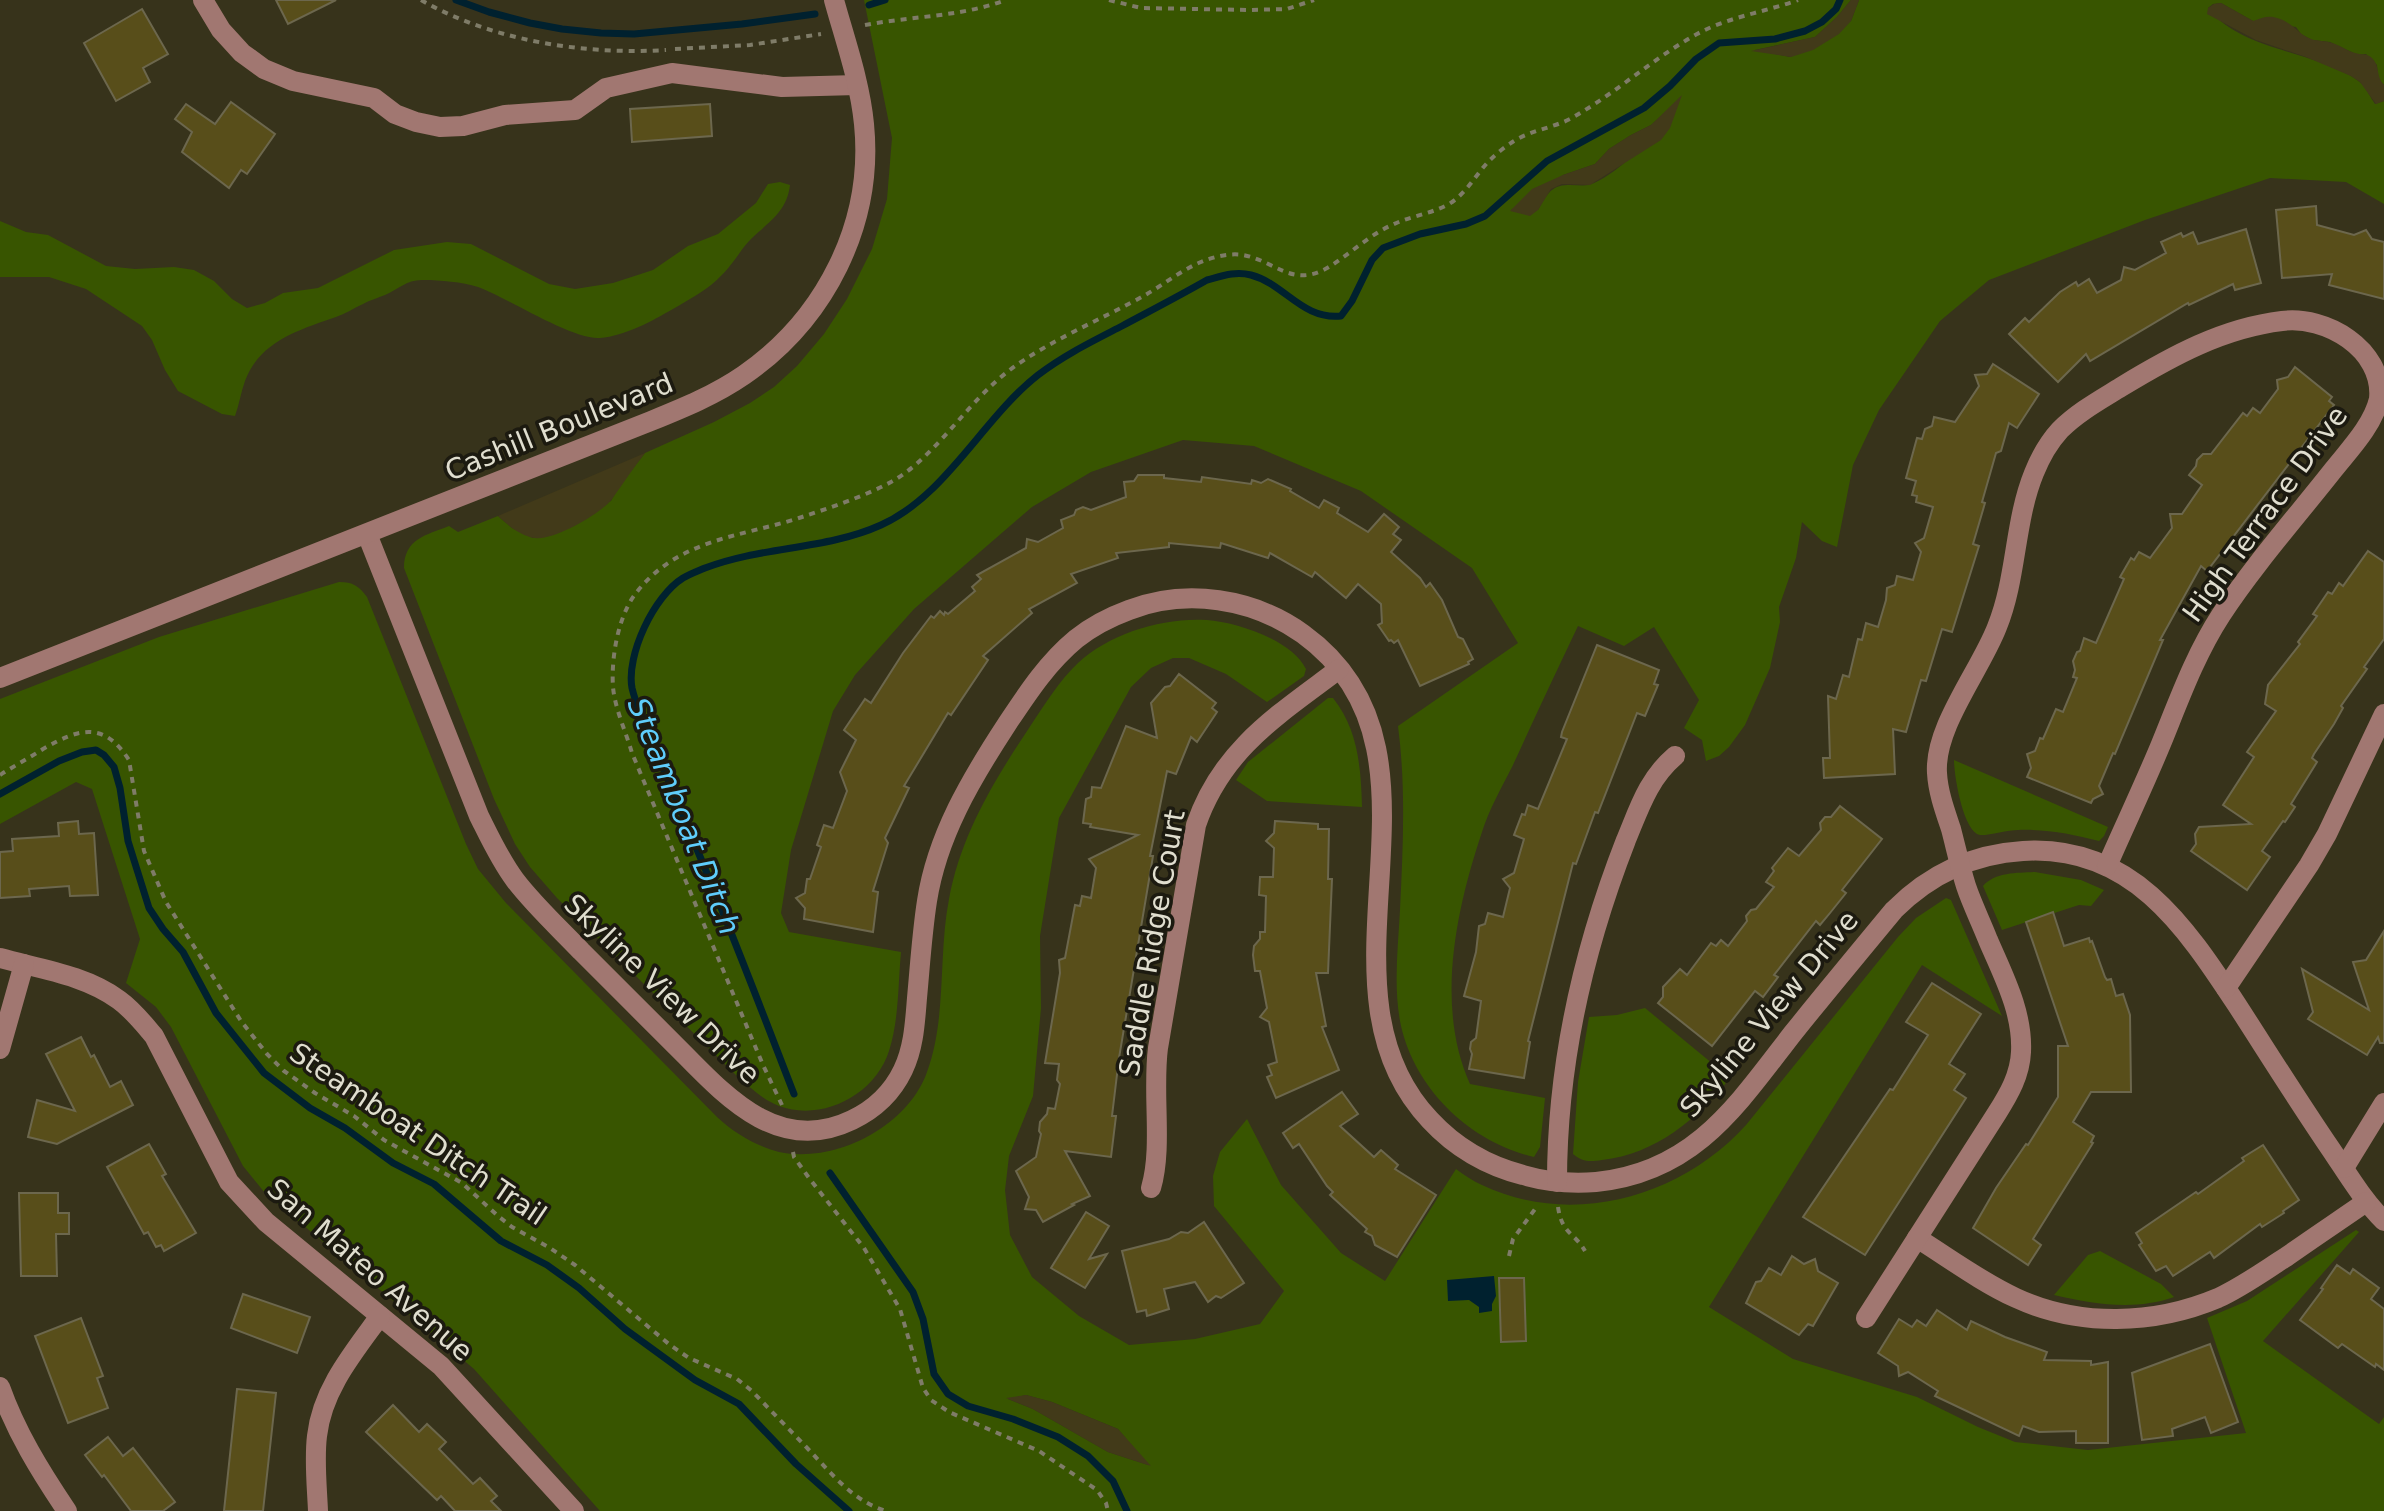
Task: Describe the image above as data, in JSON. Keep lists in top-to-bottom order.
{
  "streets": {
    "street": [
      "Cashill Boulevard",
      "High Terrace Drive",
      "Saddle Ridge Court",
      "Skyline View Drive",
      "San Mateo Avenue"
    ],
    "path": ["Steamboat Ditch Trail"]
  },
  "crossings": [
    ["Cashill Boulevard", "Skyline View Drive"],
    ["High Terrace Drive", "Skyline View Drive"],
    ["Saddle Ridge Court", "Skyline View Drive"]
  ],
  "water": ["Steamboat Ditch"]
}
